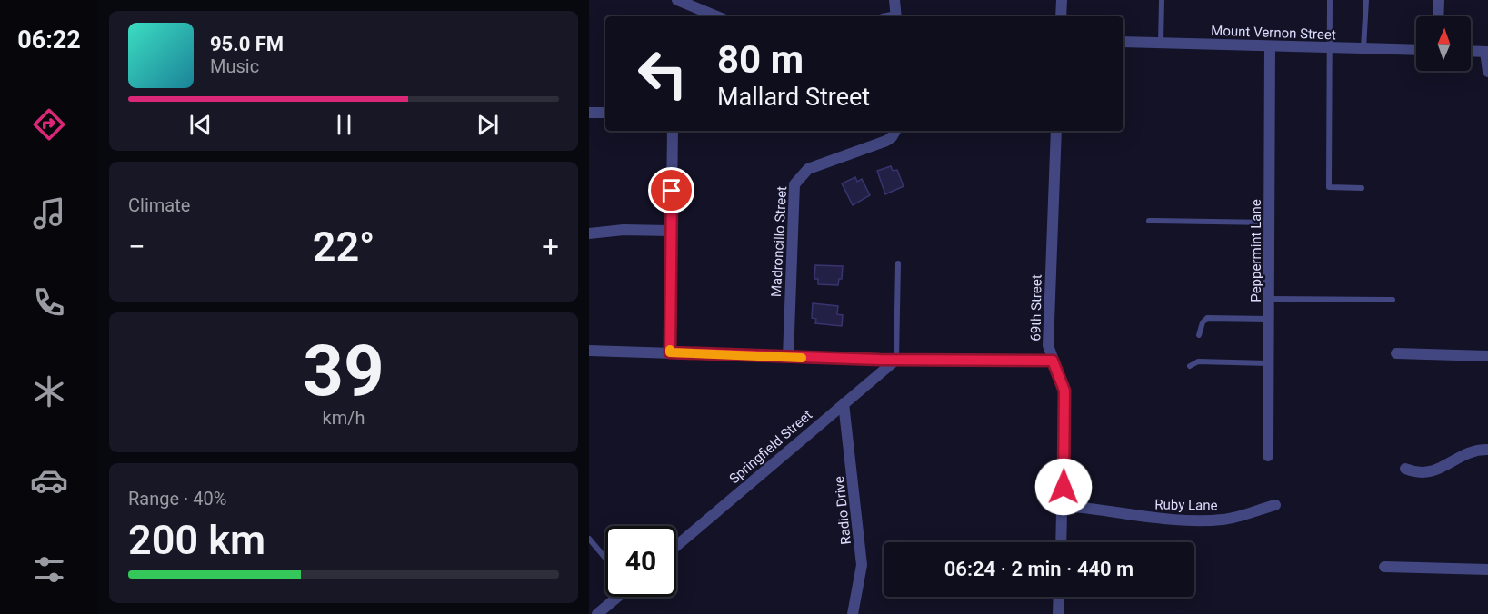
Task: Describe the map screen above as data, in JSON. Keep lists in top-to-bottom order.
{
  "streets": {
    "street": [
      "Mount Vernon Street",
      "Madroncillo Street",
      "Peppermint Lane",
      "69th Street",
      "Springfield Street",
      "Ruby Lane",
      "Radio Drive"
    ]
  },
  "crossings": [
    ["Mount Vernon Street", "Peppermint Lane"],
    ["69th Street", "Ruby Lane"],
    ["Springfield Street", "Radio Drive"]
  ],
  "north": "top",
  "page": {
    "tabs": "06:22",
    "turn": ["80 m", "Mallard Street"],
    "song": ["95.0 FM", "Music"],
    "tile": [
      "Climate",
      ["39", "km/h"],
      ["Range · 40%", "200 km"]
    ],
    "heat": ["−", "22°", "+"],
    "limit": "40",
    "trip": "06:24 · 2 min · 440 m"
  }
}
